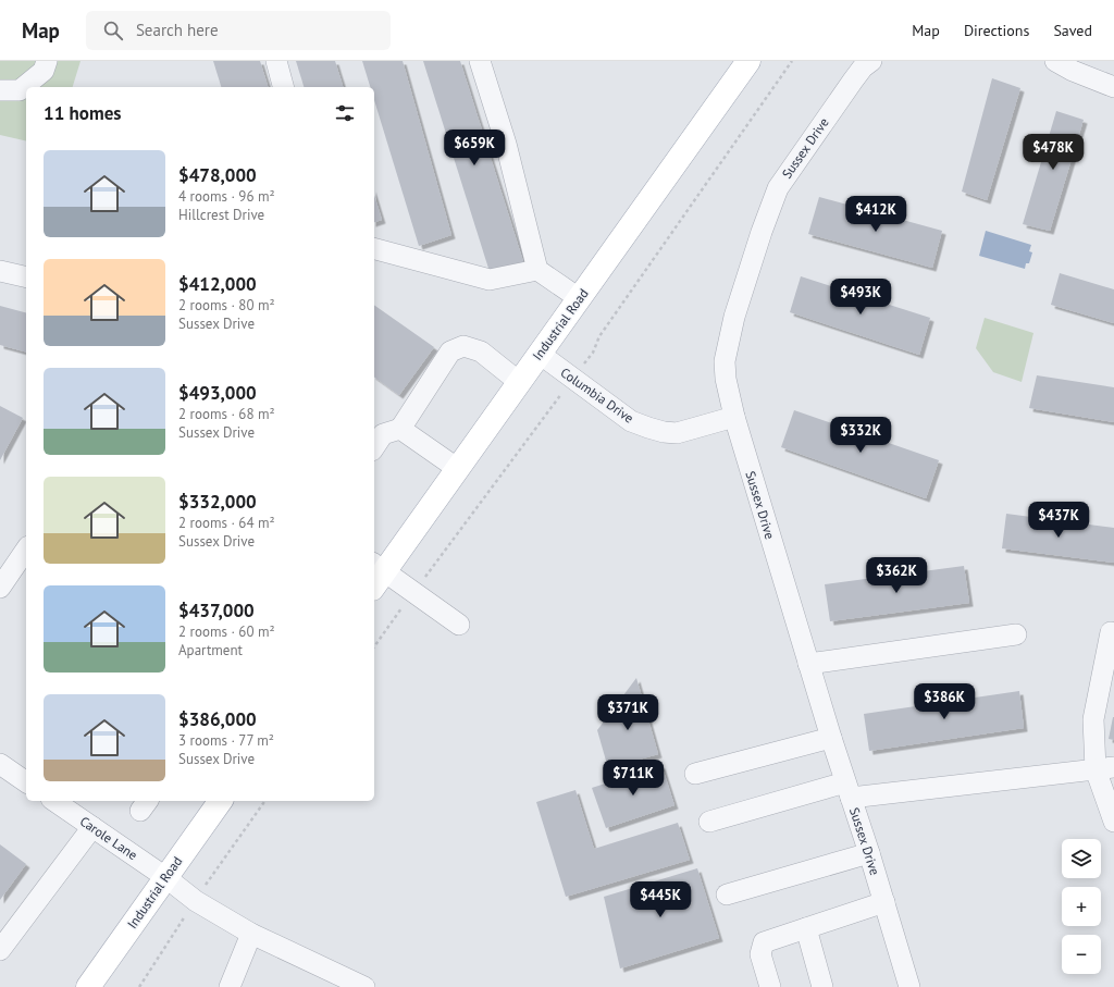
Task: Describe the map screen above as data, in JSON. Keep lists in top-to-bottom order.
{
  "streets": {
    "main road": ["Industrial Road"],
    "street": ["Sussex Drive", "Columbia Drive", "Carole Lane"]
  },
  "crossings": [
    ["Sussex Drive", "Columbia Drive"],
    ["Industrial Road", "Columbia Drive"],
    ["Industrial Road", "Carole Lane"]
  ],
  "page": {
    "header": "Map",
    "search": "Search here",
    "nav": ["Map", "Directions", "Saved"],
    "heading": "11 homes",
    "price": [
      "$659K",
      "$478K",
      "$412K",
      "$493K",
      "$332K",
      "$437K",
      "$362K",
      "$386K",
      "$371K",
      "$711K",
      "$445K"
    ],
    "list": [
      {
        "name": "$478,000",
        "note": "4 rooms · 96 m² · Hillcrest Drive"
      },
      {
        "name": "$412,000",
        "note": "2 rooms · 80 m² · Sussex Drive"
      },
      {
        "name": "$493,000",
        "note": "2 rooms · 68 m² · Sussex Drive"
      },
      {
        "name": "$332,000",
        "note": "2 rooms · 64 m² · Sussex Drive"
      },
      {
        "name": "$437,000",
        "note": "2 rooms · 60 m² · Apartment"
      },
      {
        "name": "$386,000",
        "note": "3 rooms · 77 m² · Sussex Drive"
      }
    ],
    "map_buttons": ["+", "−"]
  }
}
